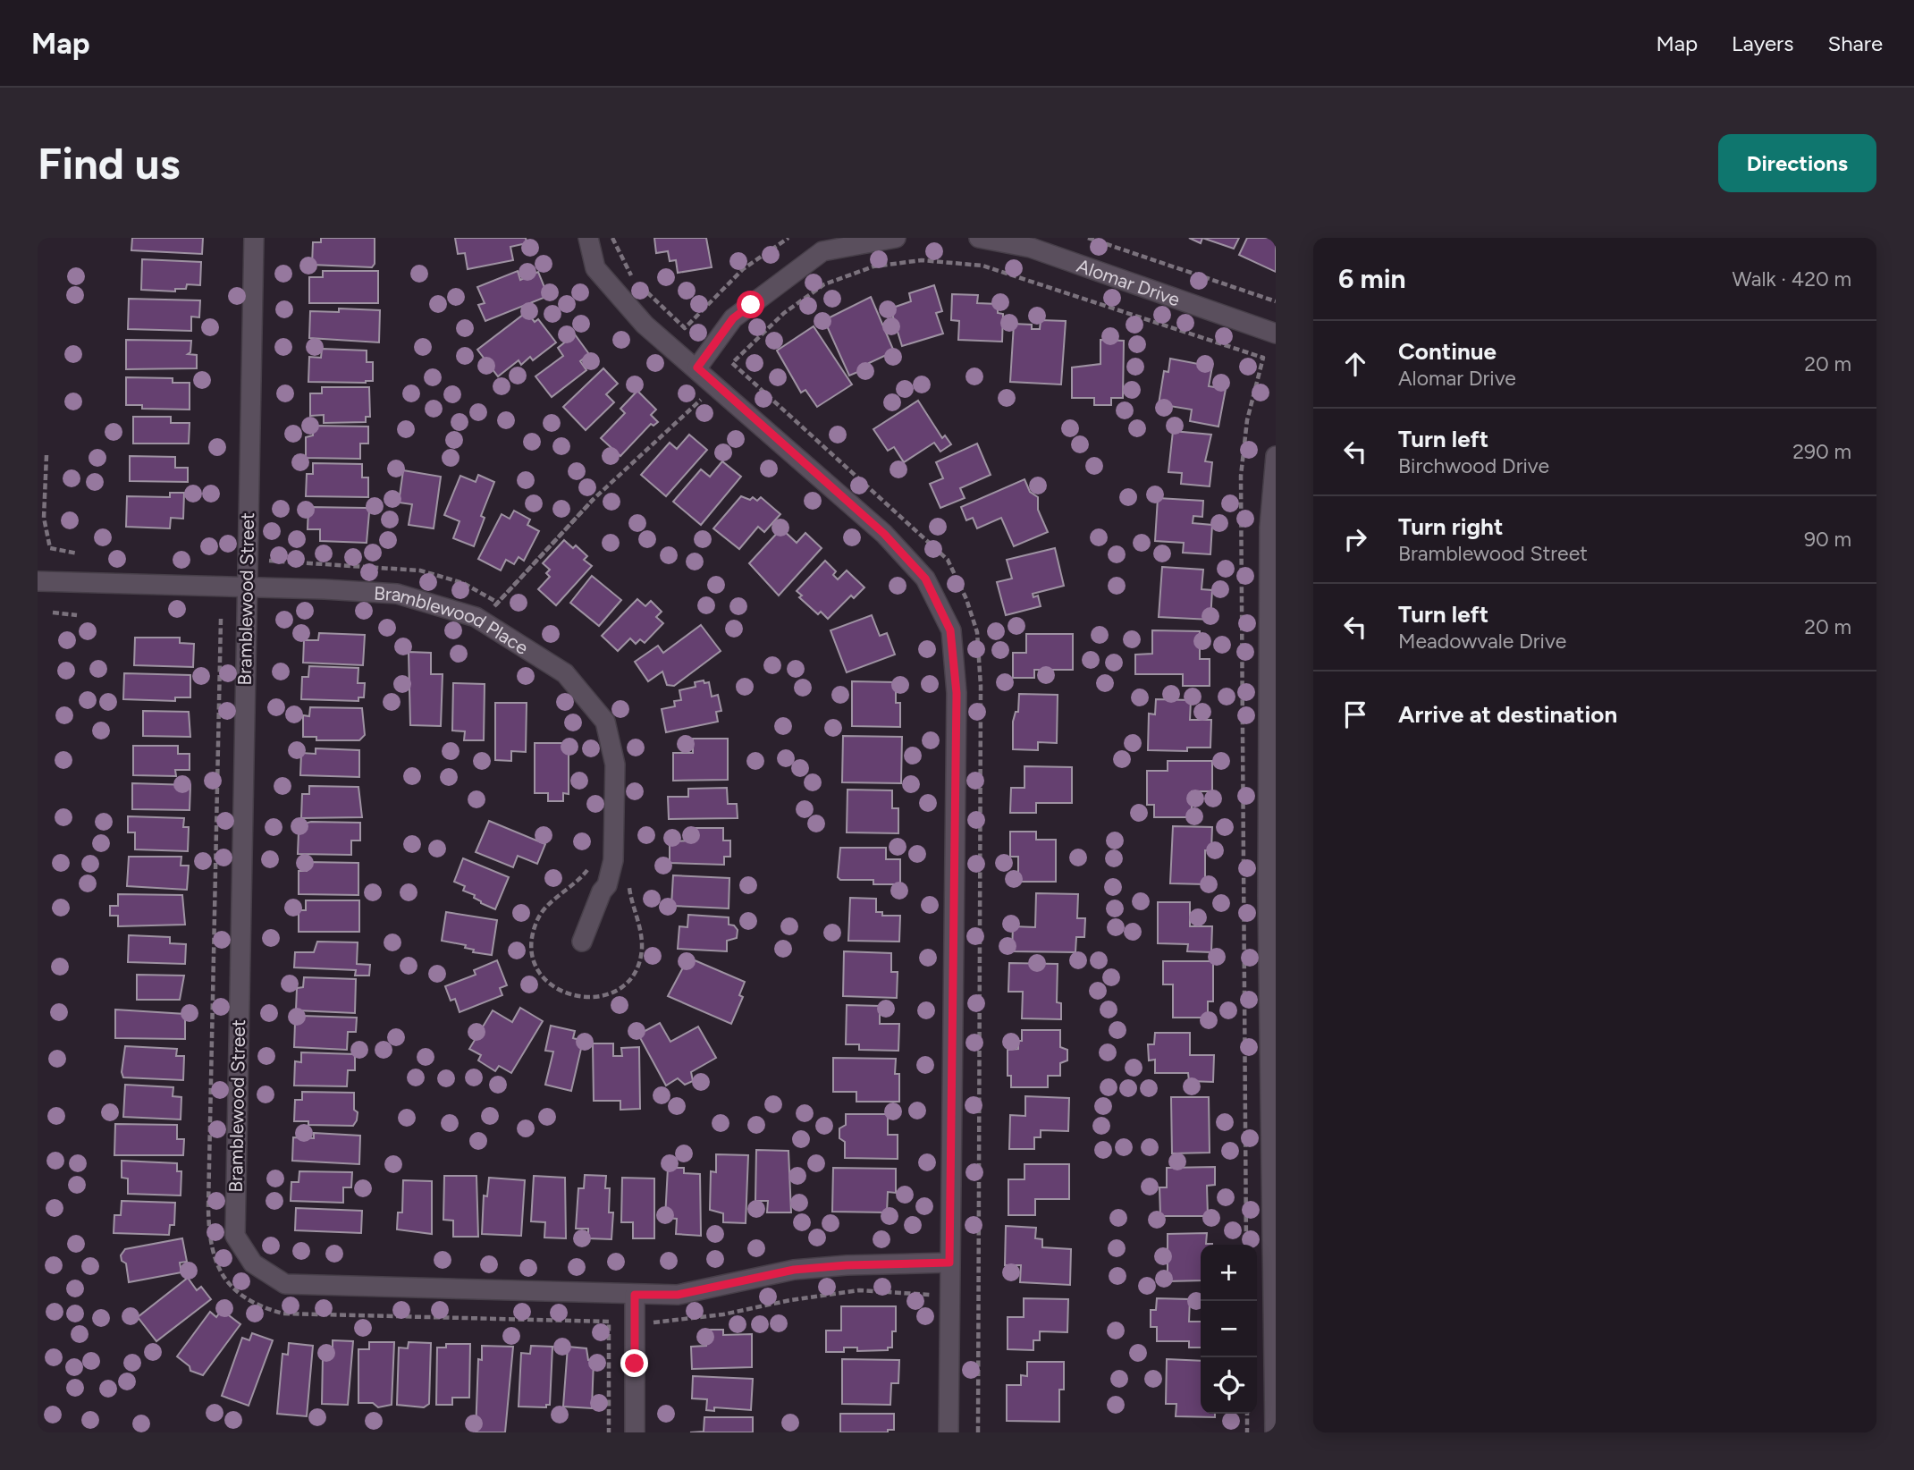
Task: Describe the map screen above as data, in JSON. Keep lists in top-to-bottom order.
{
  "streets": {
    "street": ["Alomar Drive", "Bramblewood Street", "Bramblewood Place"]
  },
  "crossings": [
    ["Bramblewood Street", "Bramblewood Place"]
  ],
  "page": {
    "header": "Map",
    "nav": ["Map", "Layers", "Share"],
    "buttons": "Directions",
    "title": "Find us",
    "heading": ["6 min", "Walk · 420 m"],
    "list": [
      ["Continue", "Alomar Drive", "20 m"],
      ["Turn left", "Birchwood Drive", "290 m"],
      ["Turn right", "Bramblewood Street", "90 m"],
      ["Turn left", "Meadowvale Drive", "20 m"],
      "Arrive at destination"
    ],
    "map_buttons": ["+", "−"]
  }
}
